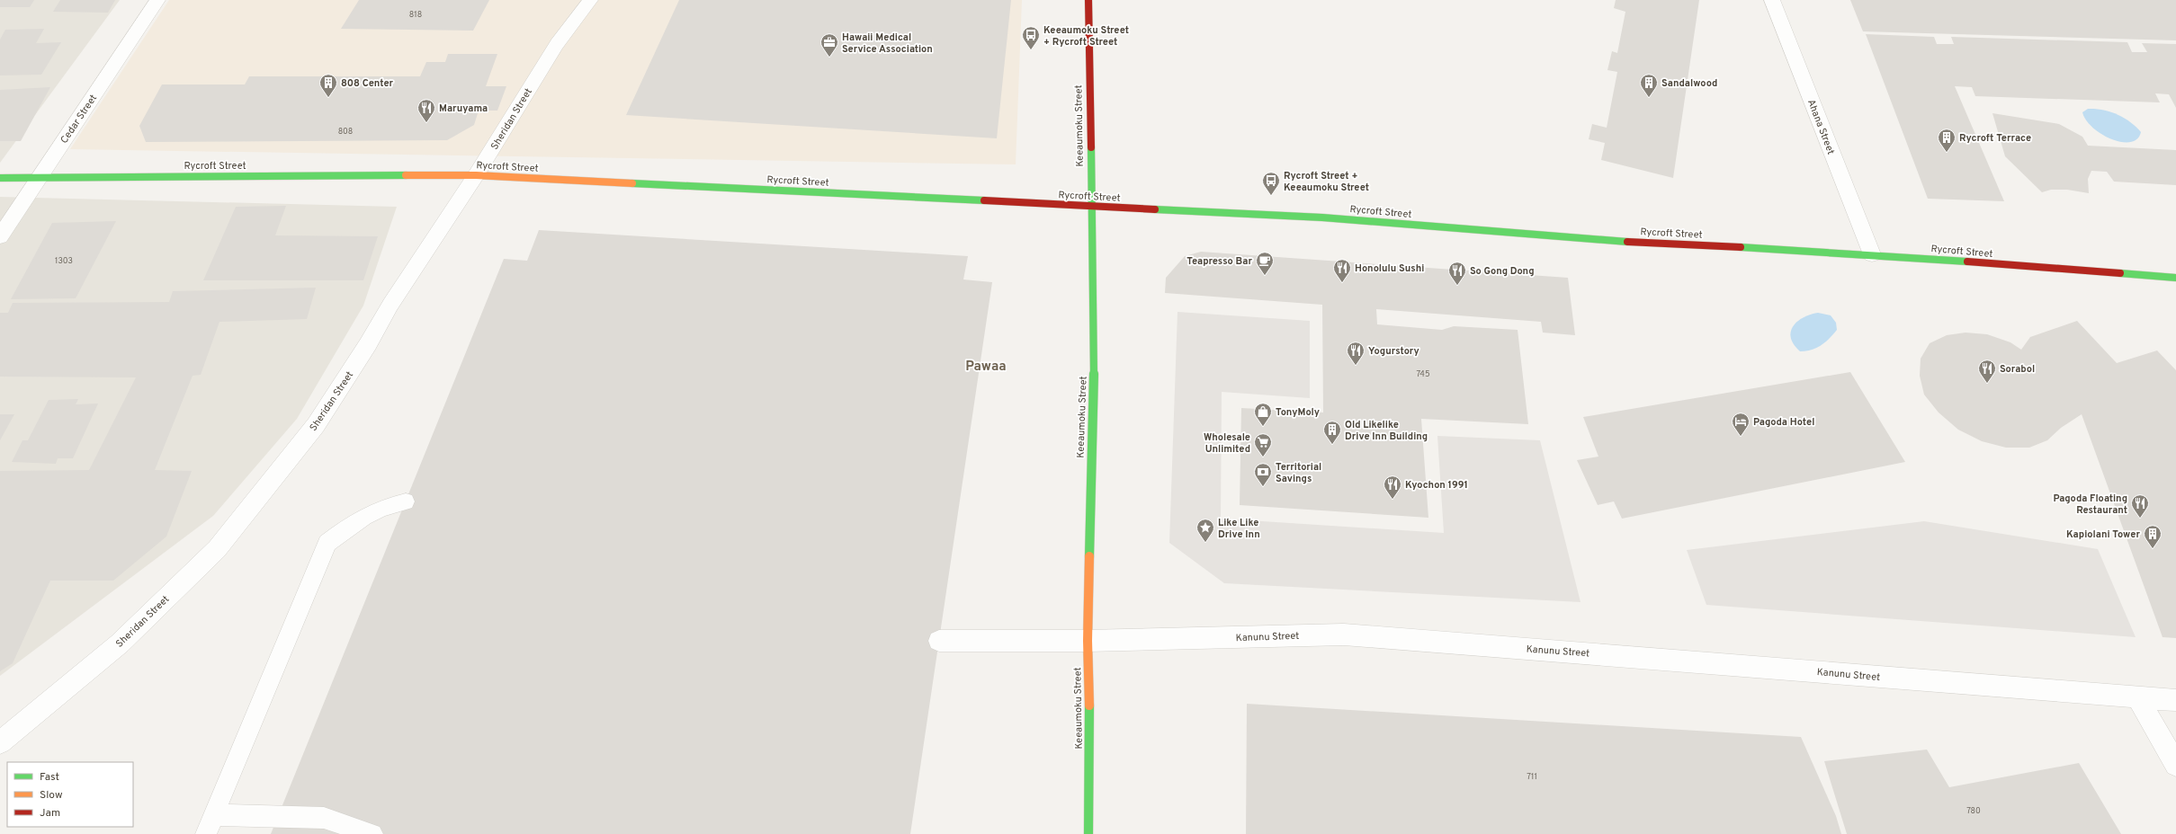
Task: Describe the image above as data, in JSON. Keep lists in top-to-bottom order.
{
  "streets": {
    "street": [
      "Cedar Street",
      "Sheridan Street",
      "Keeaumoku Street",
      "Ahana Street",
      "Rycroft Street",
      "Kanunu Street"
    ]
  },
  "crossings": [
    ["Cedar Street", "Rycroft Street"],
    ["Sheridan Street", "Rycroft Street"],
    ["Keeaumoku Street", "Rycroft Street"],
    ["Keeaumoku Street", "Kanunu Street"],
    ["Ahana Street", "Rycroft Street"]
  ],
  "districts": ["Pawaa"],
  "places": {
    "bus stop": ["Keeaumoku Street + Rycroft Street", "Rycroft Street + Keeaumoku Street"],
    "office": ["Hawaii Medical Service Association"],
    "building": [
      "808 Center",
      "Sandalwood",
      "Rycroft Terrace",
      "Old Likelike Drive Inn Building",
      "Kapiolani Tower"
    ],
    "restaurant": [
      "Maruyama",
      "Honolulu Sushi",
      "So Gong Dong",
      "Yogurstory",
      "Sorabol",
      "Kyochon 1991",
      "Pagoda Floating Restaurant"
    ],
    "cafe": ["Teapresso Bar"],
    "shop": ["TonyMoly"],
    "hotel": ["Pagoda Hotel"],
    "supermarket": ["Wholesale Unlimited"],
    "bank": ["Territorial Savings"],
    "place": ["Like Like Drive Inn"]
  },
  "house_numbers": [
    "818",
    "808",
    "1303",
    "745",
    "711",
    "780"
  ],
  "legend": ["Fast", "Slow", "Jam"]
}
